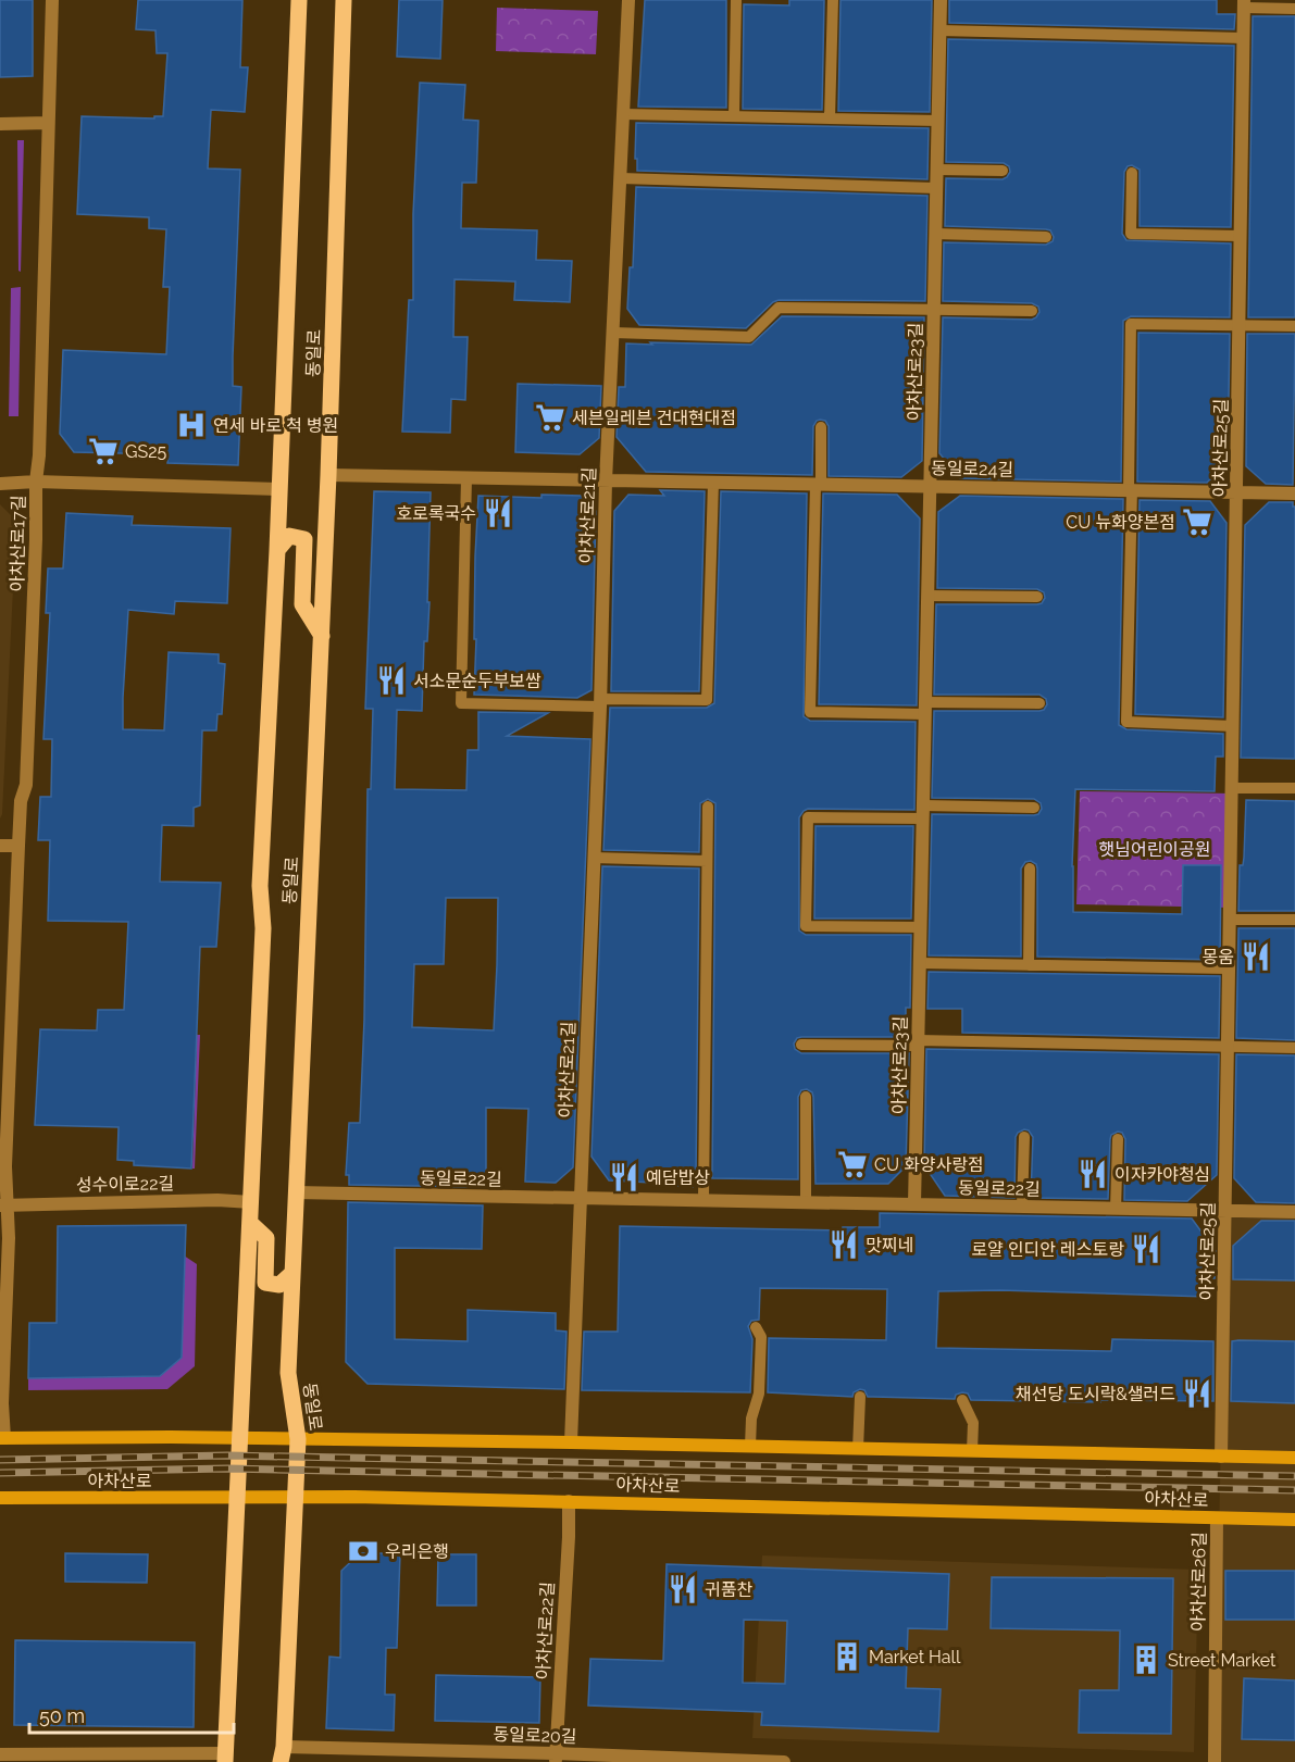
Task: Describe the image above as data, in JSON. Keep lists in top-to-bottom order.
{
  "streets": {
    "main road": ["동일로", "아차산로"],
    "street": [
      "아차산로23길",
      "아차산로25길",
      "동일로24길",
      "아차산로21길",
      "아차산로17길",
      "동일로22길",
      "성수이로22길",
      "아차산로26길",
      "아차산로22길",
      "동일로20길"
    ]
  },
  "crossings": [
    ["동일로", "동일로24길"],
    ["동일로", "동일로22길"],
    ["동일로", "성수이로22길"],
    ["동일로", "아차산로"],
    ["동일로", "동일로20길"],
    ["아차산로23길", "동일로24길"],
    ["아차산로23길", "동일로22길"],
    ["아차산로25길", "동일로24길"],
    ["아차산로25길", "동일로22길"],
    ["동일로24길", "아차산로21길"],
    ["아차산로21길", "동일로22길"],
    ["아차산로17길", "성수이로22길"],
    ["아차산로", "아차산로26길"],
    ["아차산로", "아차산로22길"],
    ["아차산로22길", "동일로20길"]
  ],
  "parks": ["햇님어린이공원"],
  "places": {
    "supermarket": [
      "세븐일레븐 건대현대점",
      "GS25",
      "CU 뉴화양본점",
      "CU 화양사랑점"
    ],
    "hospital": ["연세 바로 척 병원"],
    "restaurant": [
      "호로록국수",
      "서소문순두부보쌈",
      "몽움",
      "이자카야청심",
      "예담밥상",
      "맛찌네",
      "로얄 인디안 레스토랑",
      "채선당 도시락&샐러드",
      "귀품찬"
    ],
    "bank": ["우리은행"],
    "building": ["Market Hall", "Street Market"]
  },
  "scale_bar": "50 m"
}
